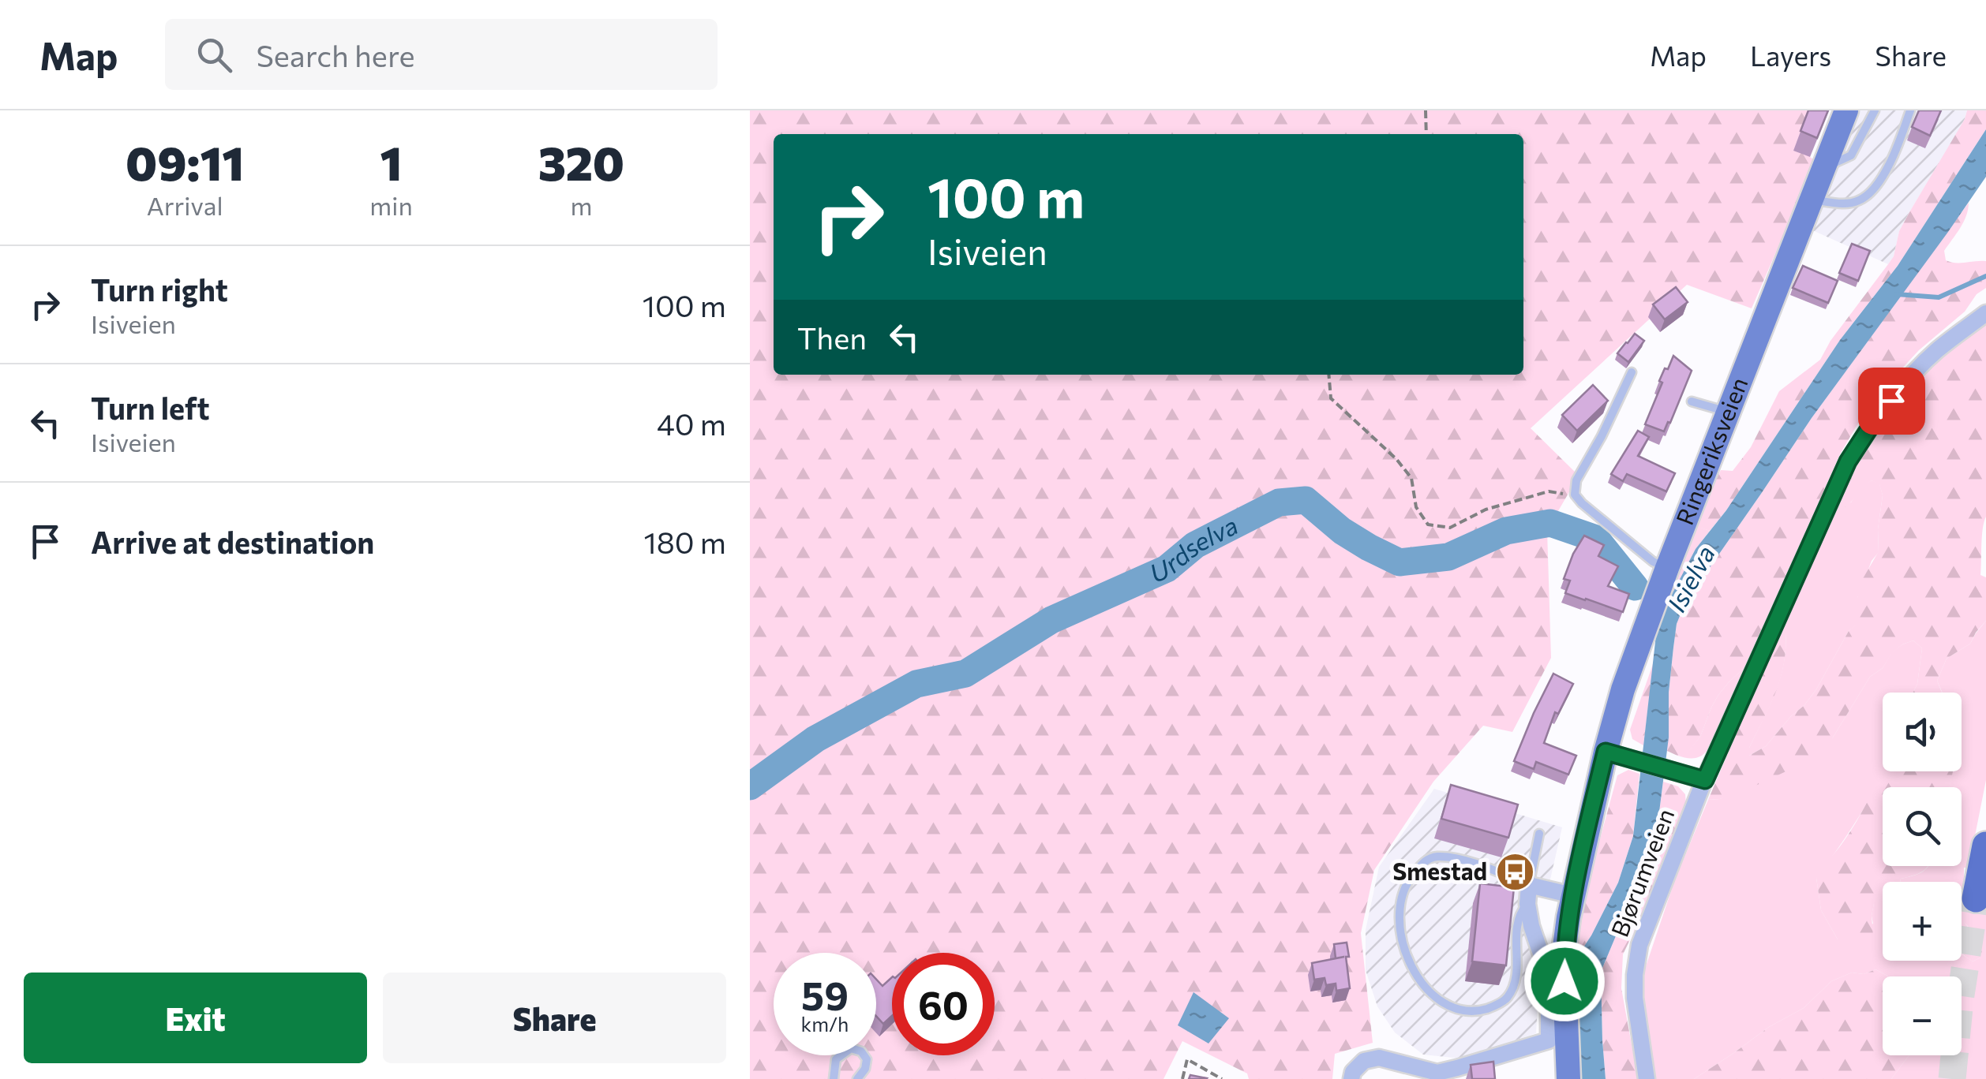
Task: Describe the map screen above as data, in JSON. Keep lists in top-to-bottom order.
{
  "streets": {
    "main road": ["Ringeriksveien"],
    "street": ["Bjørumveien"]
  },
  "water": ["Urdselva", "Isielva"],
  "places": {
    "bus stop": ["Smestad"]
  },
  "page": {
    "header": "Map",
    "search": "Search here",
    "nav": ["Map", "Layers", "Share"],
    "eta": [
      "09:11",
      "Arrival",
      "1",
      "min",
      "320",
      "m"
    ],
    "turn": ["100 m", "Isiveien"],
    "list": [
      {
        "name": "Turn right",
        "note": "Isiveien",
        "value": "100 m"
      },
      {
        "name": "Turn left",
        "note": "Isiveien",
        "value": "40 m"
      },
      {
        "name": "Arrive at destination",
        "value": "180 m"
      }
    ],
    "then": "Then",
    "map_buttons": ["+", "−"],
    "speed": "59 km/h",
    "limit": "60",
    "buttons": ["Exit", "Share"]
  }
}
